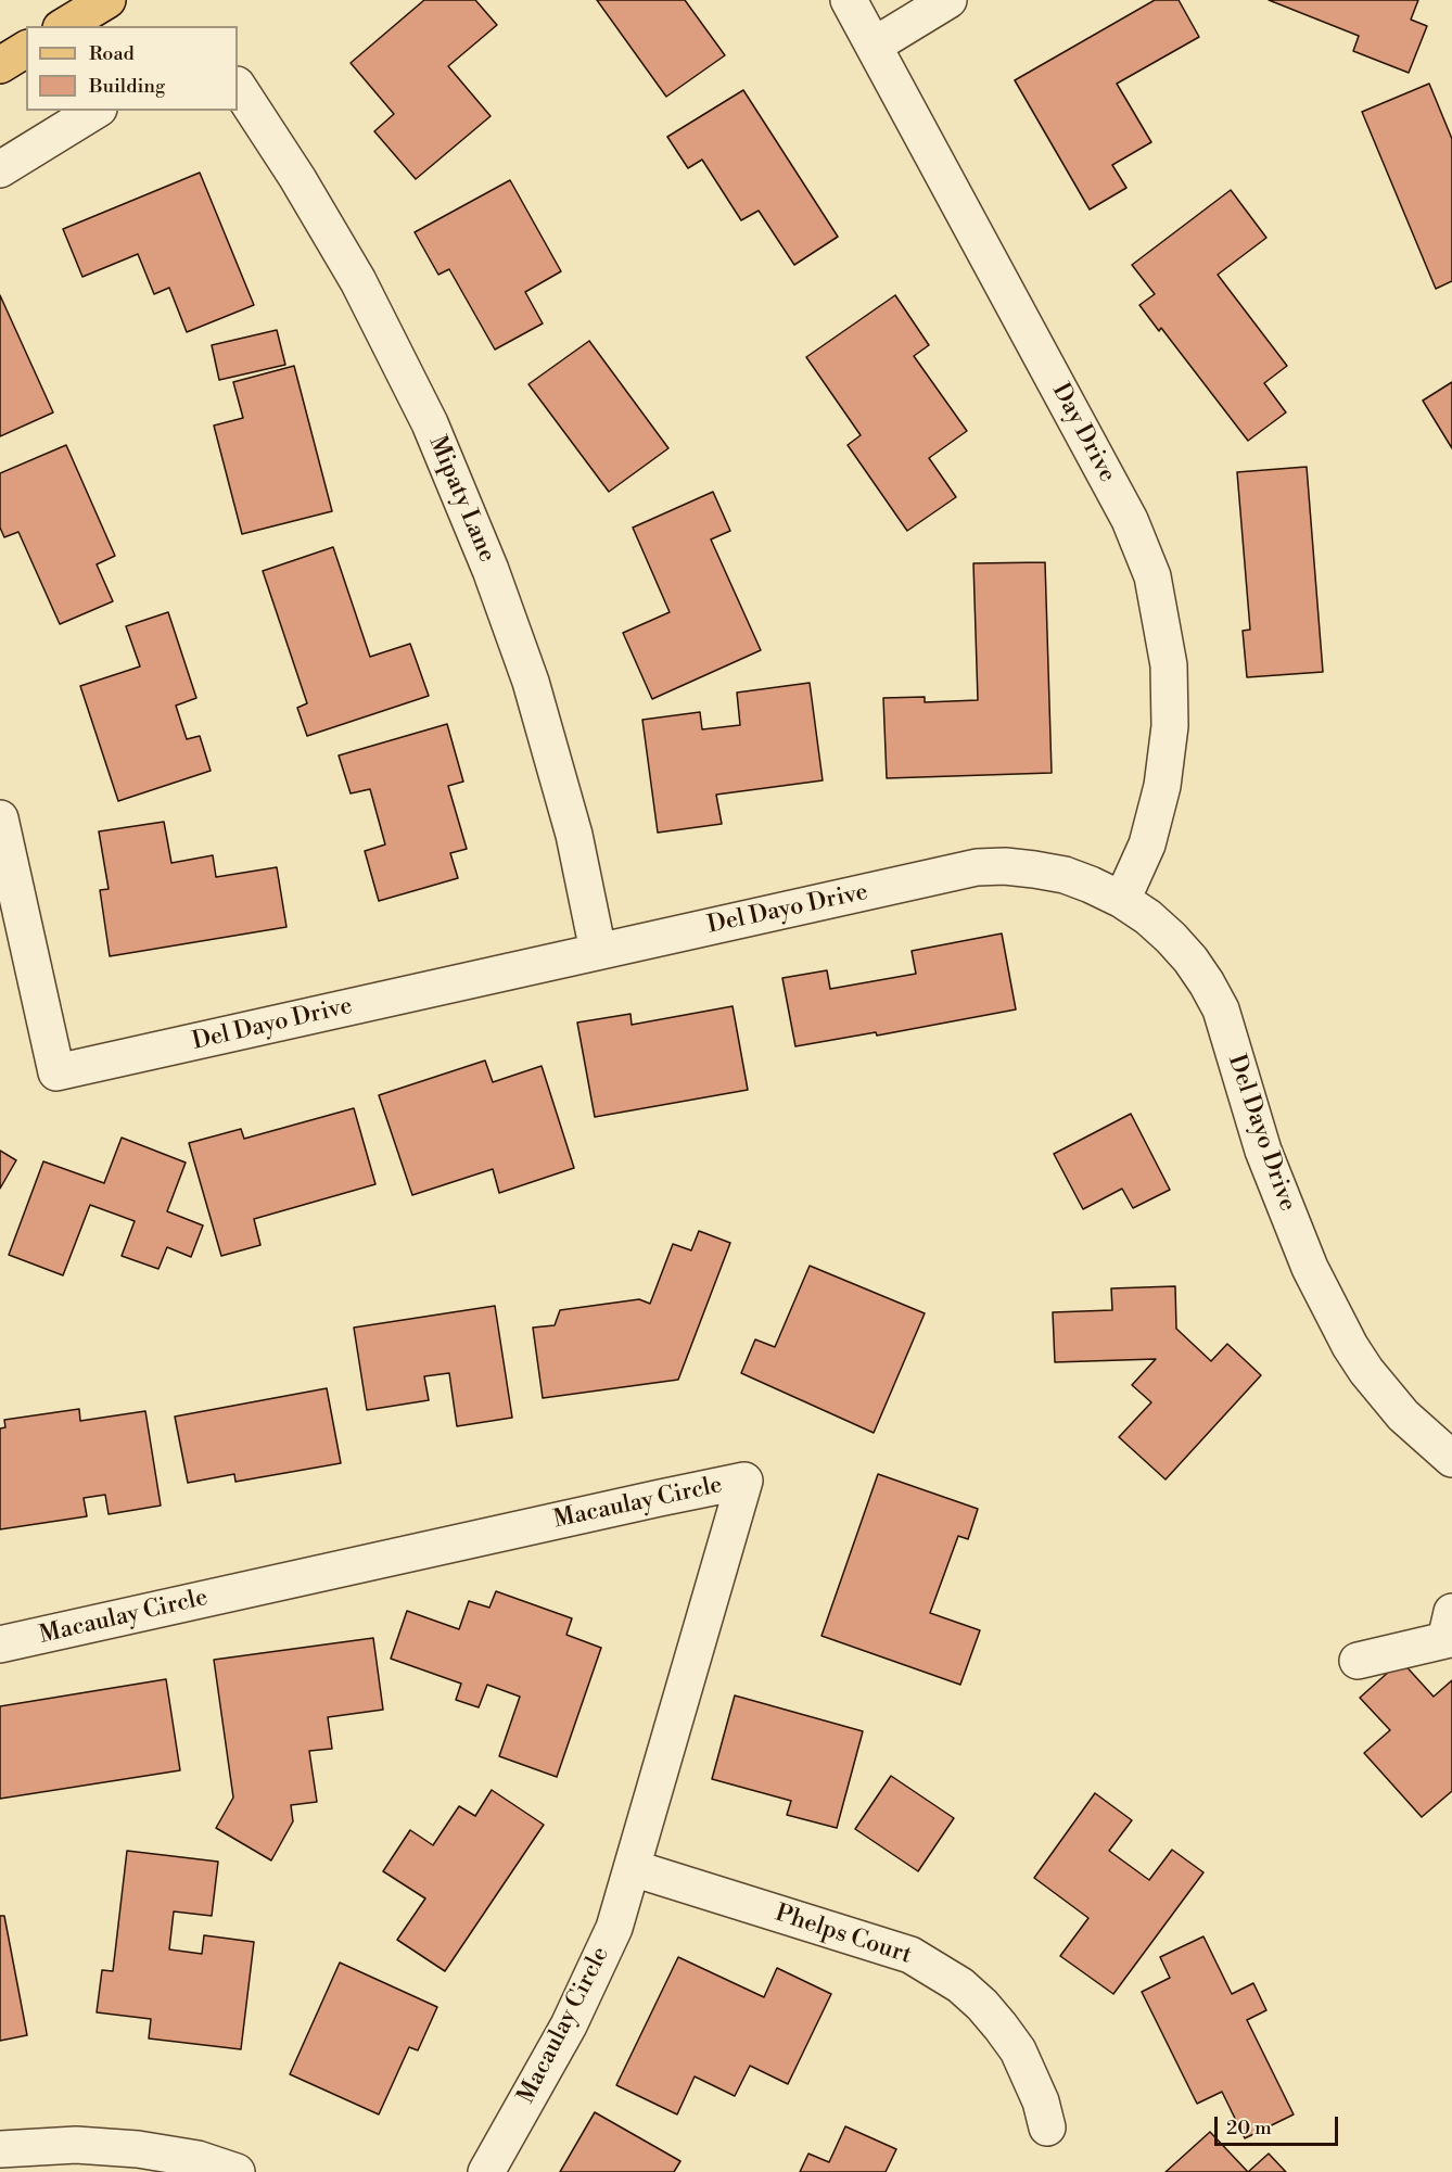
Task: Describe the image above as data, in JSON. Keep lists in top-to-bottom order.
{
  "streets": {
    "street": [
      "Day Drive",
      "Mipaty Lane",
      "Del Dayo Drive",
      "Macaulay Circle",
      "Phelps Court"
    ]
  },
  "crossings": [
    ["Day Drive", "Del Dayo Drive"],
    ["Mipaty Lane", "Del Dayo Drive"],
    ["Macaulay Circle", "Phelps Court"]
  ],
  "legend": ["Road", "Building"],
  "scale_bar": "20 m"
}
